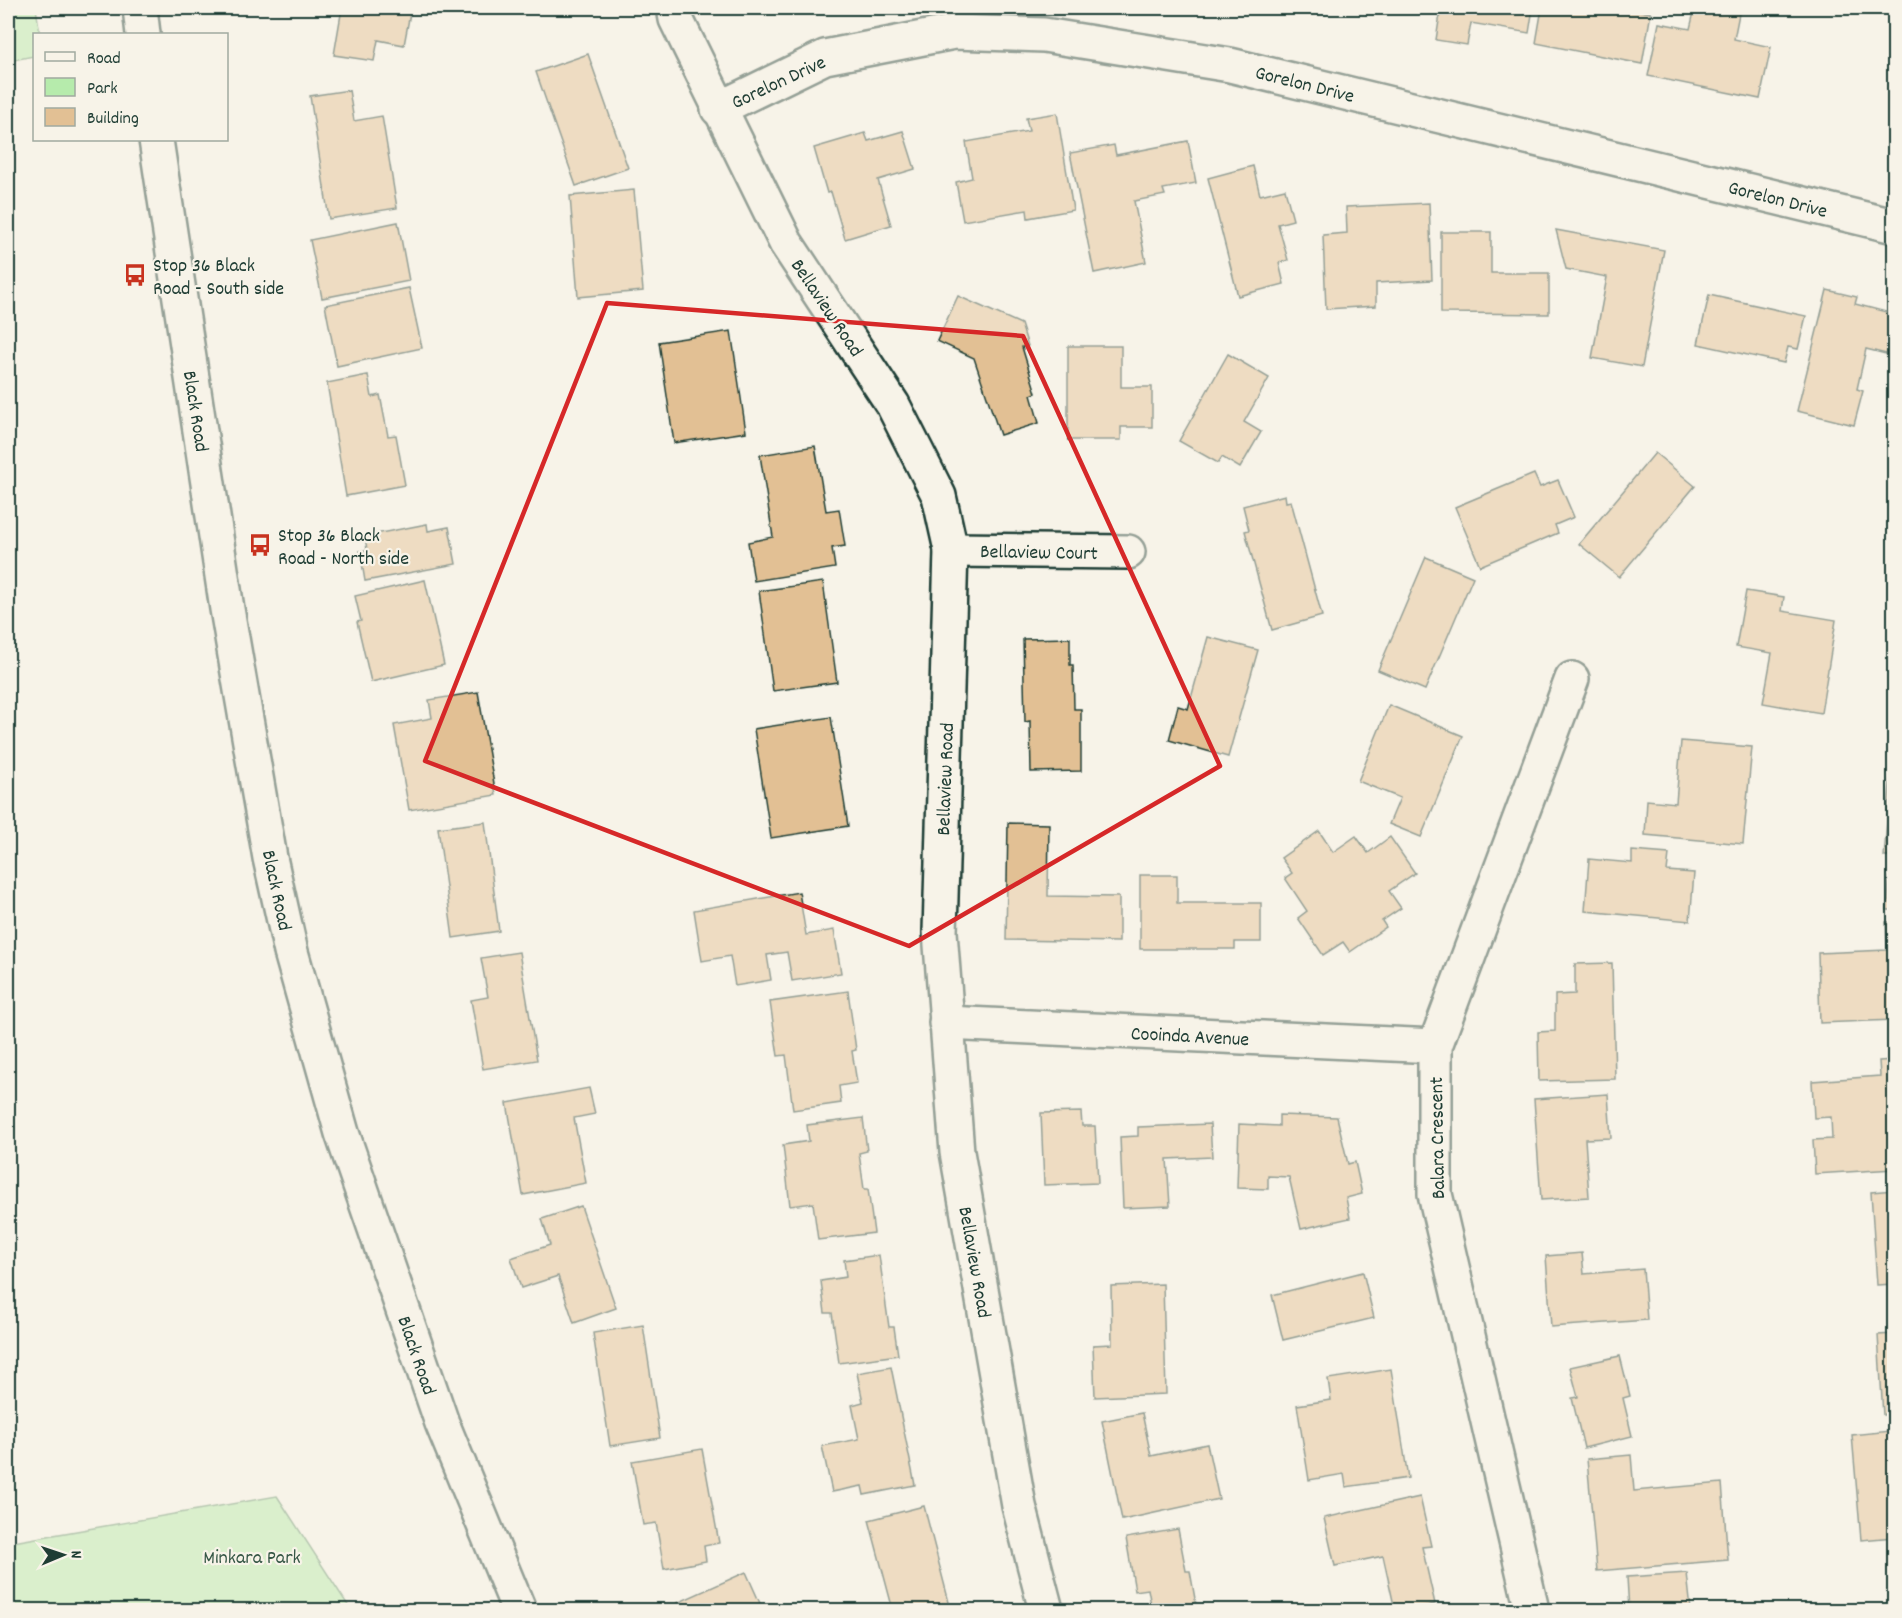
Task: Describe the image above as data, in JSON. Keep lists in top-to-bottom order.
{
  "streets": {
    "street": [
      "Gorelon Drive",
      "Bellaview Road",
      "Black Road",
      "Bellaview Court",
      "Cooinda Avenue",
      "Balara Crescent"
    ]
  },
  "crossings": [
    ["Gorelon Drive", "Bellaview Road"],
    ["Bellaview Road", "Bellaview Court"],
    ["Bellaview Road", "Cooinda Avenue"],
    ["Cooinda Avenue", "Balara Crescent"]
  ],
  "parks": ["Minkara Park"],
  "places": {
    "bus stop": ["Stop 36 Black Road - South side", "Stop 36 Black Road - North side"]
  },
  "legend": ["Road", "Park", "Building"],
  "north": "right"
}
